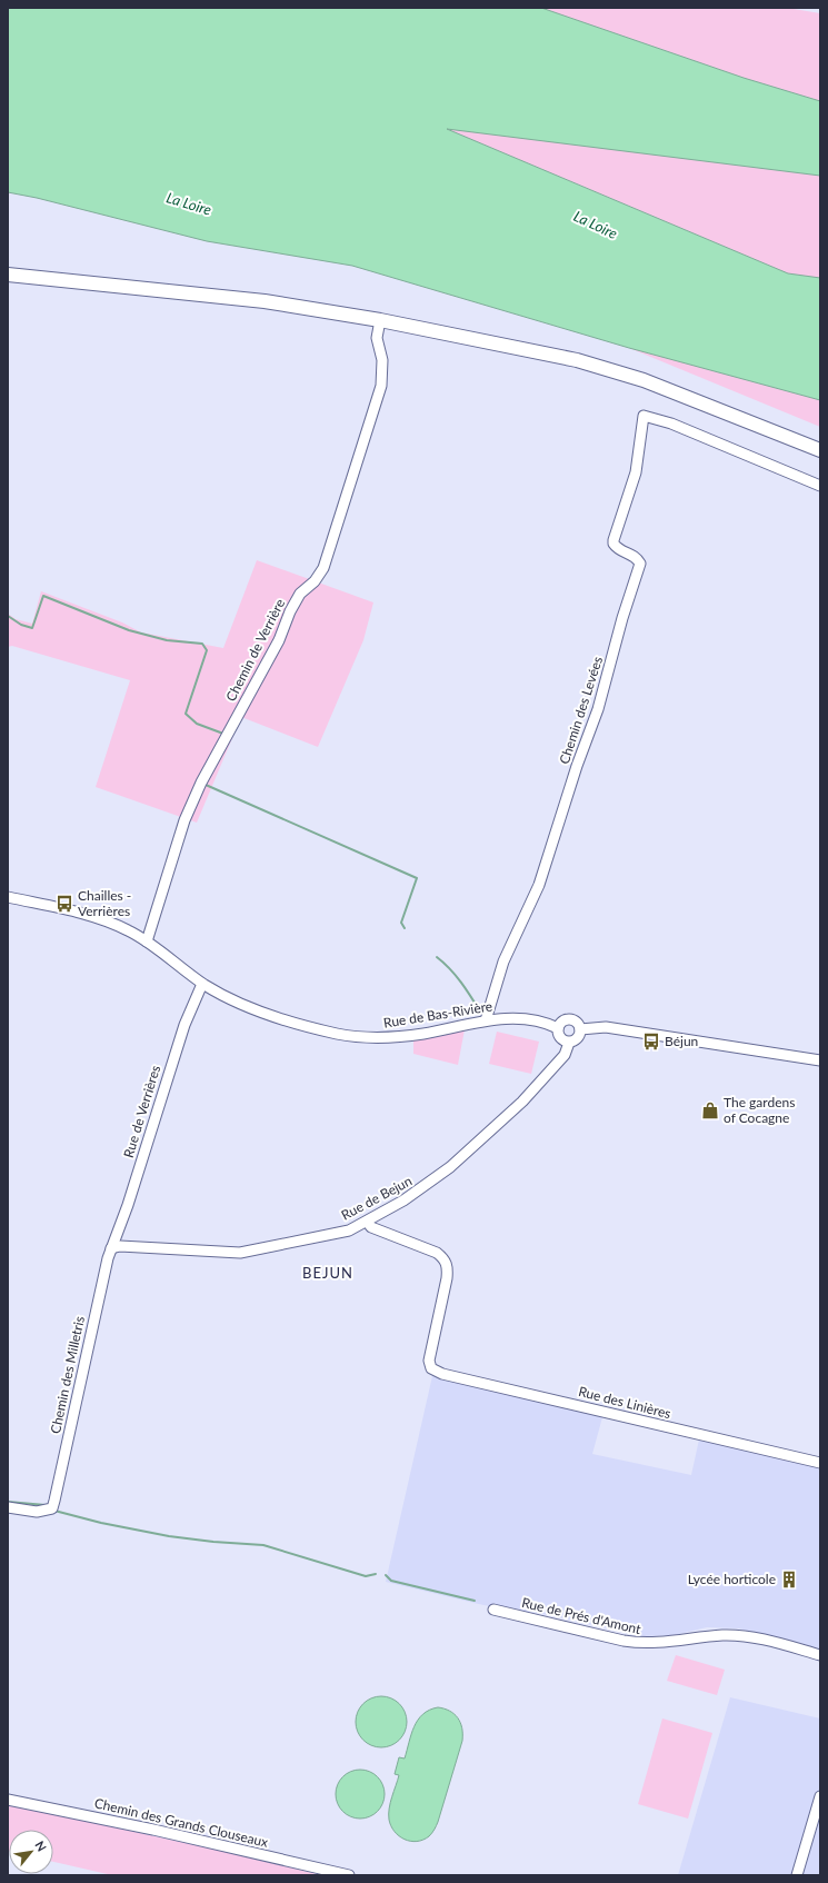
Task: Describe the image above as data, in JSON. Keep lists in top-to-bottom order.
{
  "streets": {
    "street": [
      "Chemin de Verrière",
      "Chemin des Levées",
      "Rue de Bas-Rivière",
      "Rue de Verrières",
      "Rue de Bejun",
      "Chemin des Milletris",
      "Rue des Linières",
      "Rue de Prés d'Amont",
      "Chemin des Grands Clouseaux"
    ]
  },
  "crossings": [
    ["Chemin de Verrière", "Rue de Bas-Rivière"],
    ["Chemin des Levées", "Rue de Bas-Rivière"],
    ["Rue de Bas-Rivière", "Rue de Verrières"],
    ["Rue de Bas-Rivière", "Rue de Bejun"],
    ["Rue de Verrières", "Rue de Bejun"],
    ["Rue de Verrières", "Chemin des Milletris"],
    ["Rue de Bejun", "Chemin des Milletris"],
    ["Rue de Bejun", "Rue des Linières"]
  ],
  "districts": ["BEJUN"],
  "water": ["La Loire"],
  "places": {
    "bus stop": ["Chailles - Verrières", "Béjun"],
    "shop": ["The gardens of Cocagne"],
    "building": ["Lycée horticole"]
  },
  "north": "top right"
}
